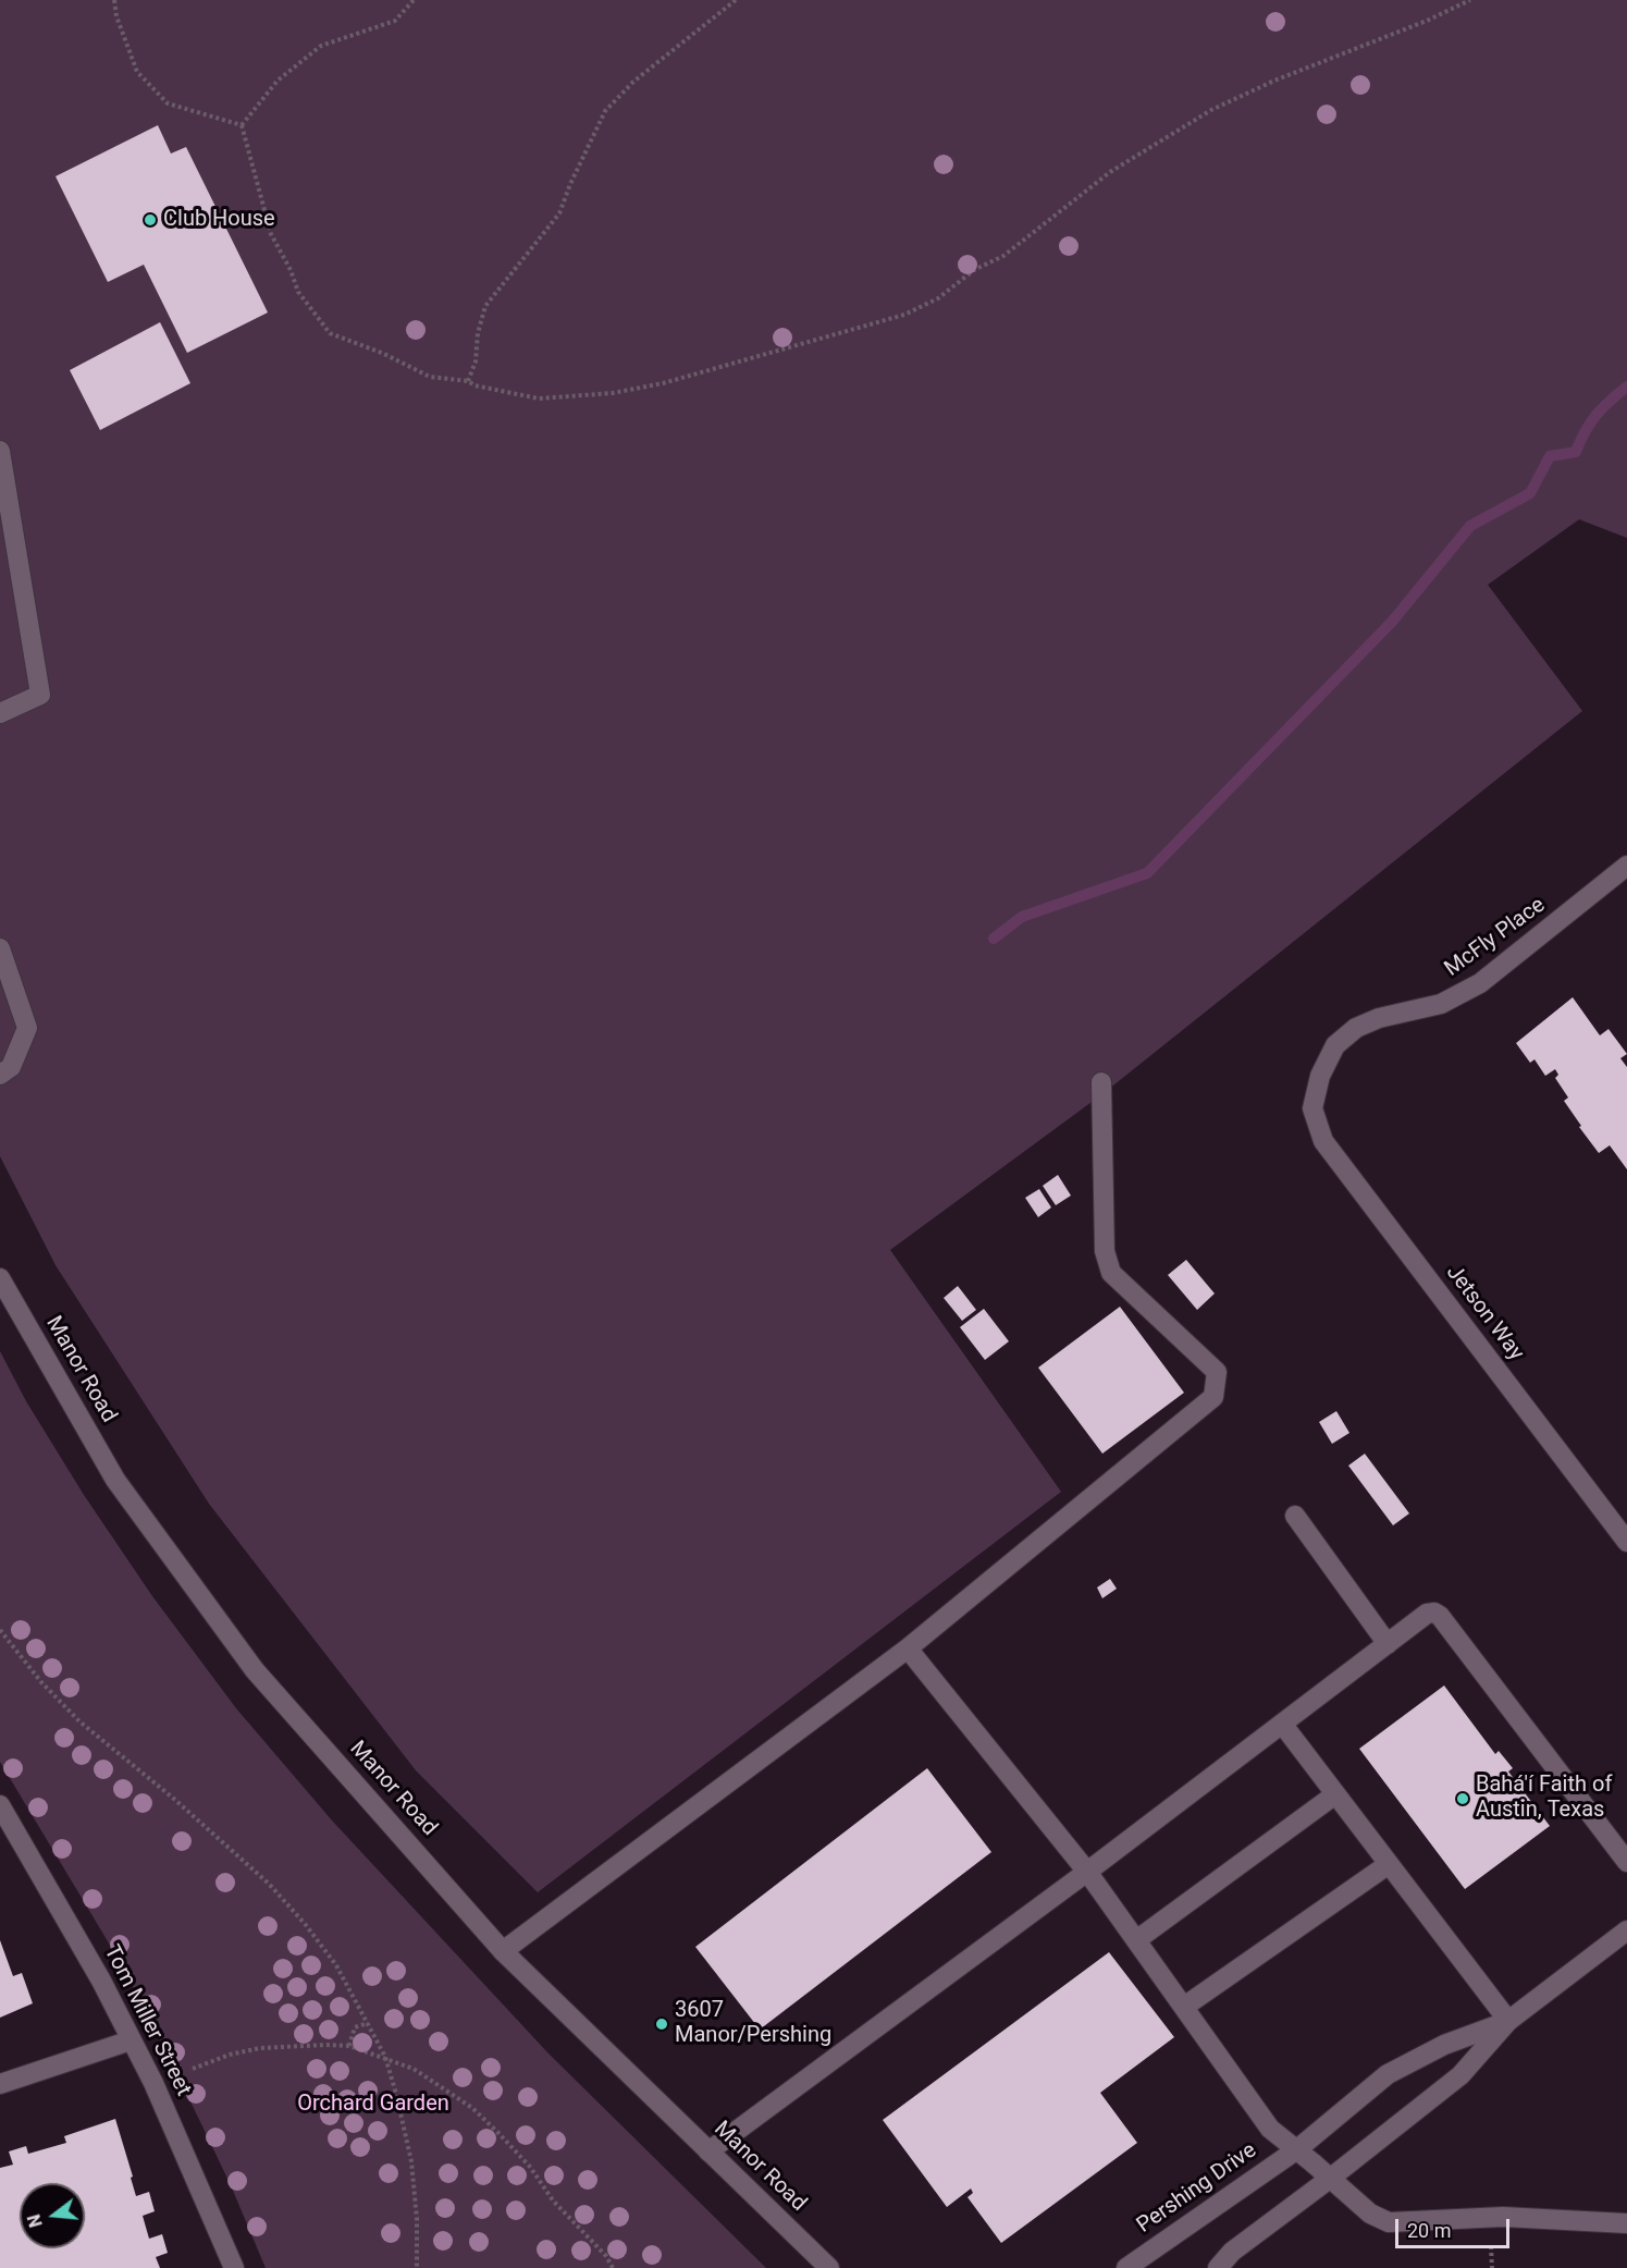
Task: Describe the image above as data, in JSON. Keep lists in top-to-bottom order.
{
  "streets": {
    "street": [
      "McFly Place",
      "Jetson Way",
      "Manor Road",
      "Tom Miller Street",
      "Pershing Drive"
    ]
  },
  "crossings": [
    ["McFly Place", "Jetson Way"]
  ],
  "parks": ["Orchard Garden"],
  "places": ["Club House", "Bahá'í Faith of Austin, Texas", "3607 Manor/Pershing"],
  "scale_bar": "20 m",
  "north": "left"
}
